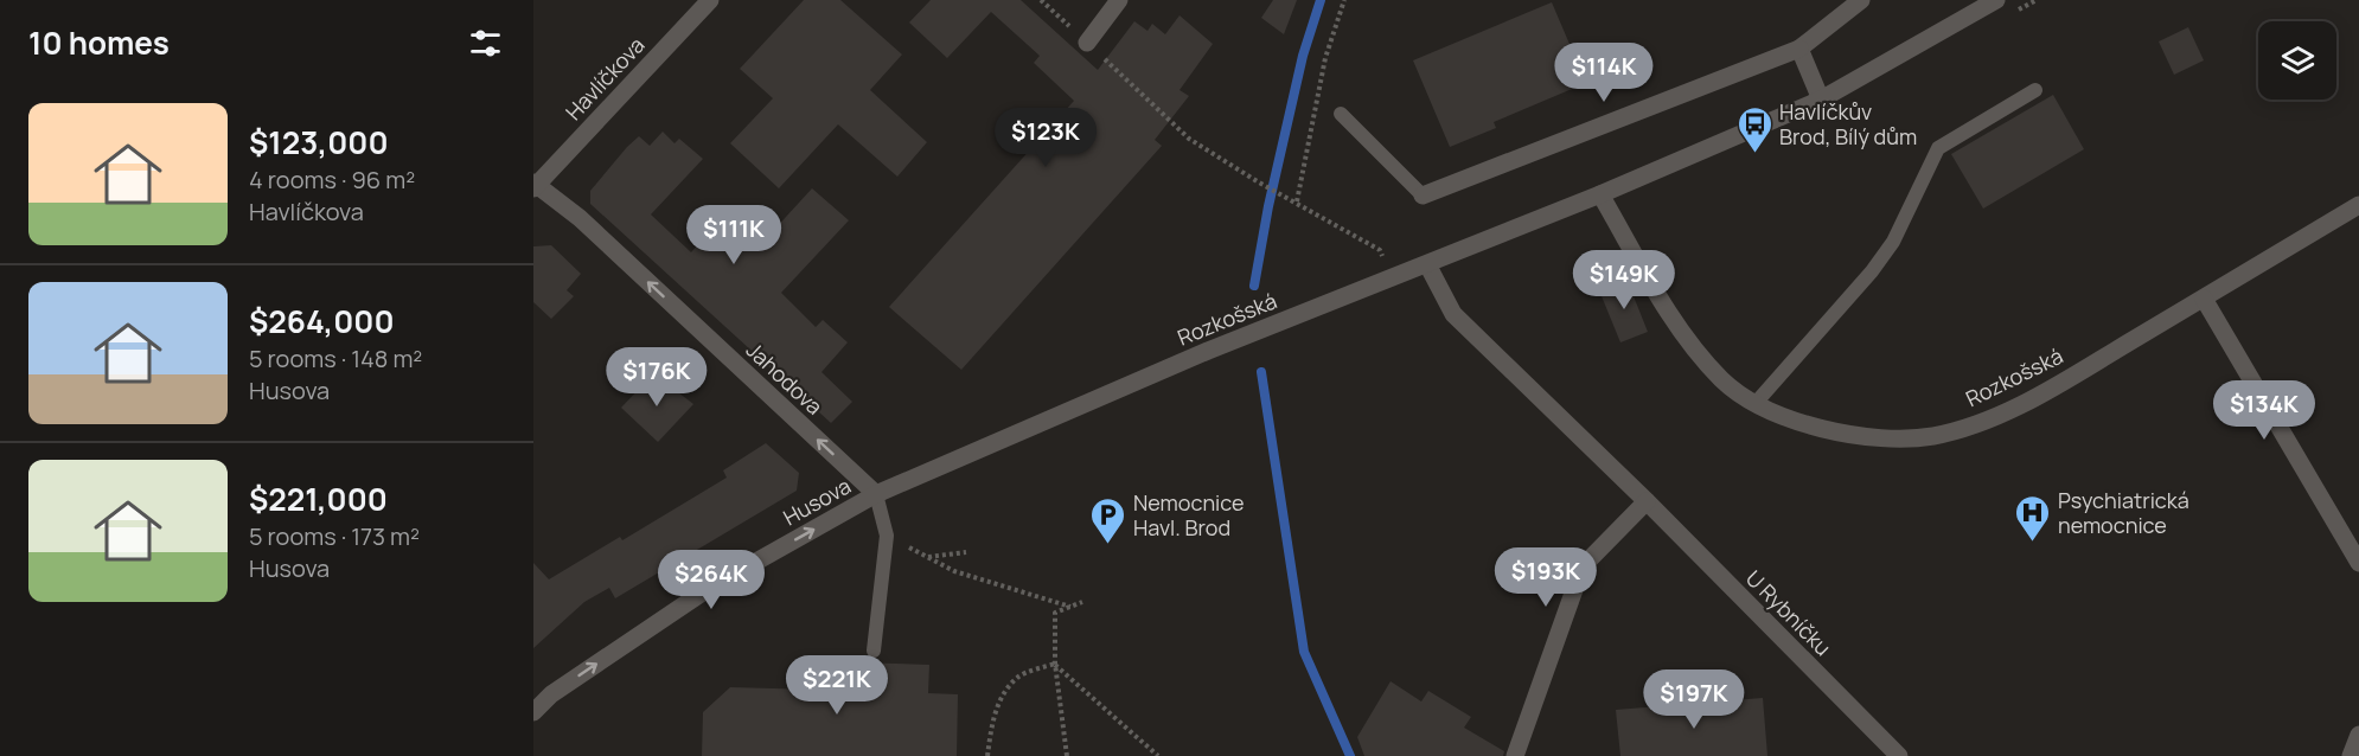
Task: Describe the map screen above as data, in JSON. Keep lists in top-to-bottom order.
{
  "streets": {
    "street": [
      "Havlíčkova",
      "Rozkošská",
      "Jahodova",
      "Husova",
      "U Rybníčku"
    ]
  },
  "crossings": [
    ["Havlíčkova", "Jahodova"],
    ["Rozkošská", "Jahodova"],
    ["Rozkošská", "Husova"],
    ["Rozkošská", "U Rybníčku"],
    ["Jahodova", "Husova"]
  ],
  "one_way": ["Jahodova", "Husova"],
  "places": {
    "bus stop": ["Havlíčkův Brod, Bílý dům"],
    "hospital": ["Psychiatrická nemocnice"],
    "parking": ["Nemocnice Havl. Brod"]
  },
  "page": {
    "heading": "10 homes",
    "price": [
      "$114K",
      "$123K",
      "$111K",
      "$149K",
      "$176K",
      "$134K",
      "$193K",
      "$264K",
      "$221K",
      "$197K"
    ],
    "list": [
      {
        "name": "$123,000",
        "note": "4 rooms · 96 m² · Havlíčkova"
      },
      {
        "name": "$264,000",
        "note": "5 rooms · 148 m² · Husova"
      },
      {
        "name": "$221,000",
        "note": "5 rooms · 173 m² · Husova"
      }
    ]
  }
}
